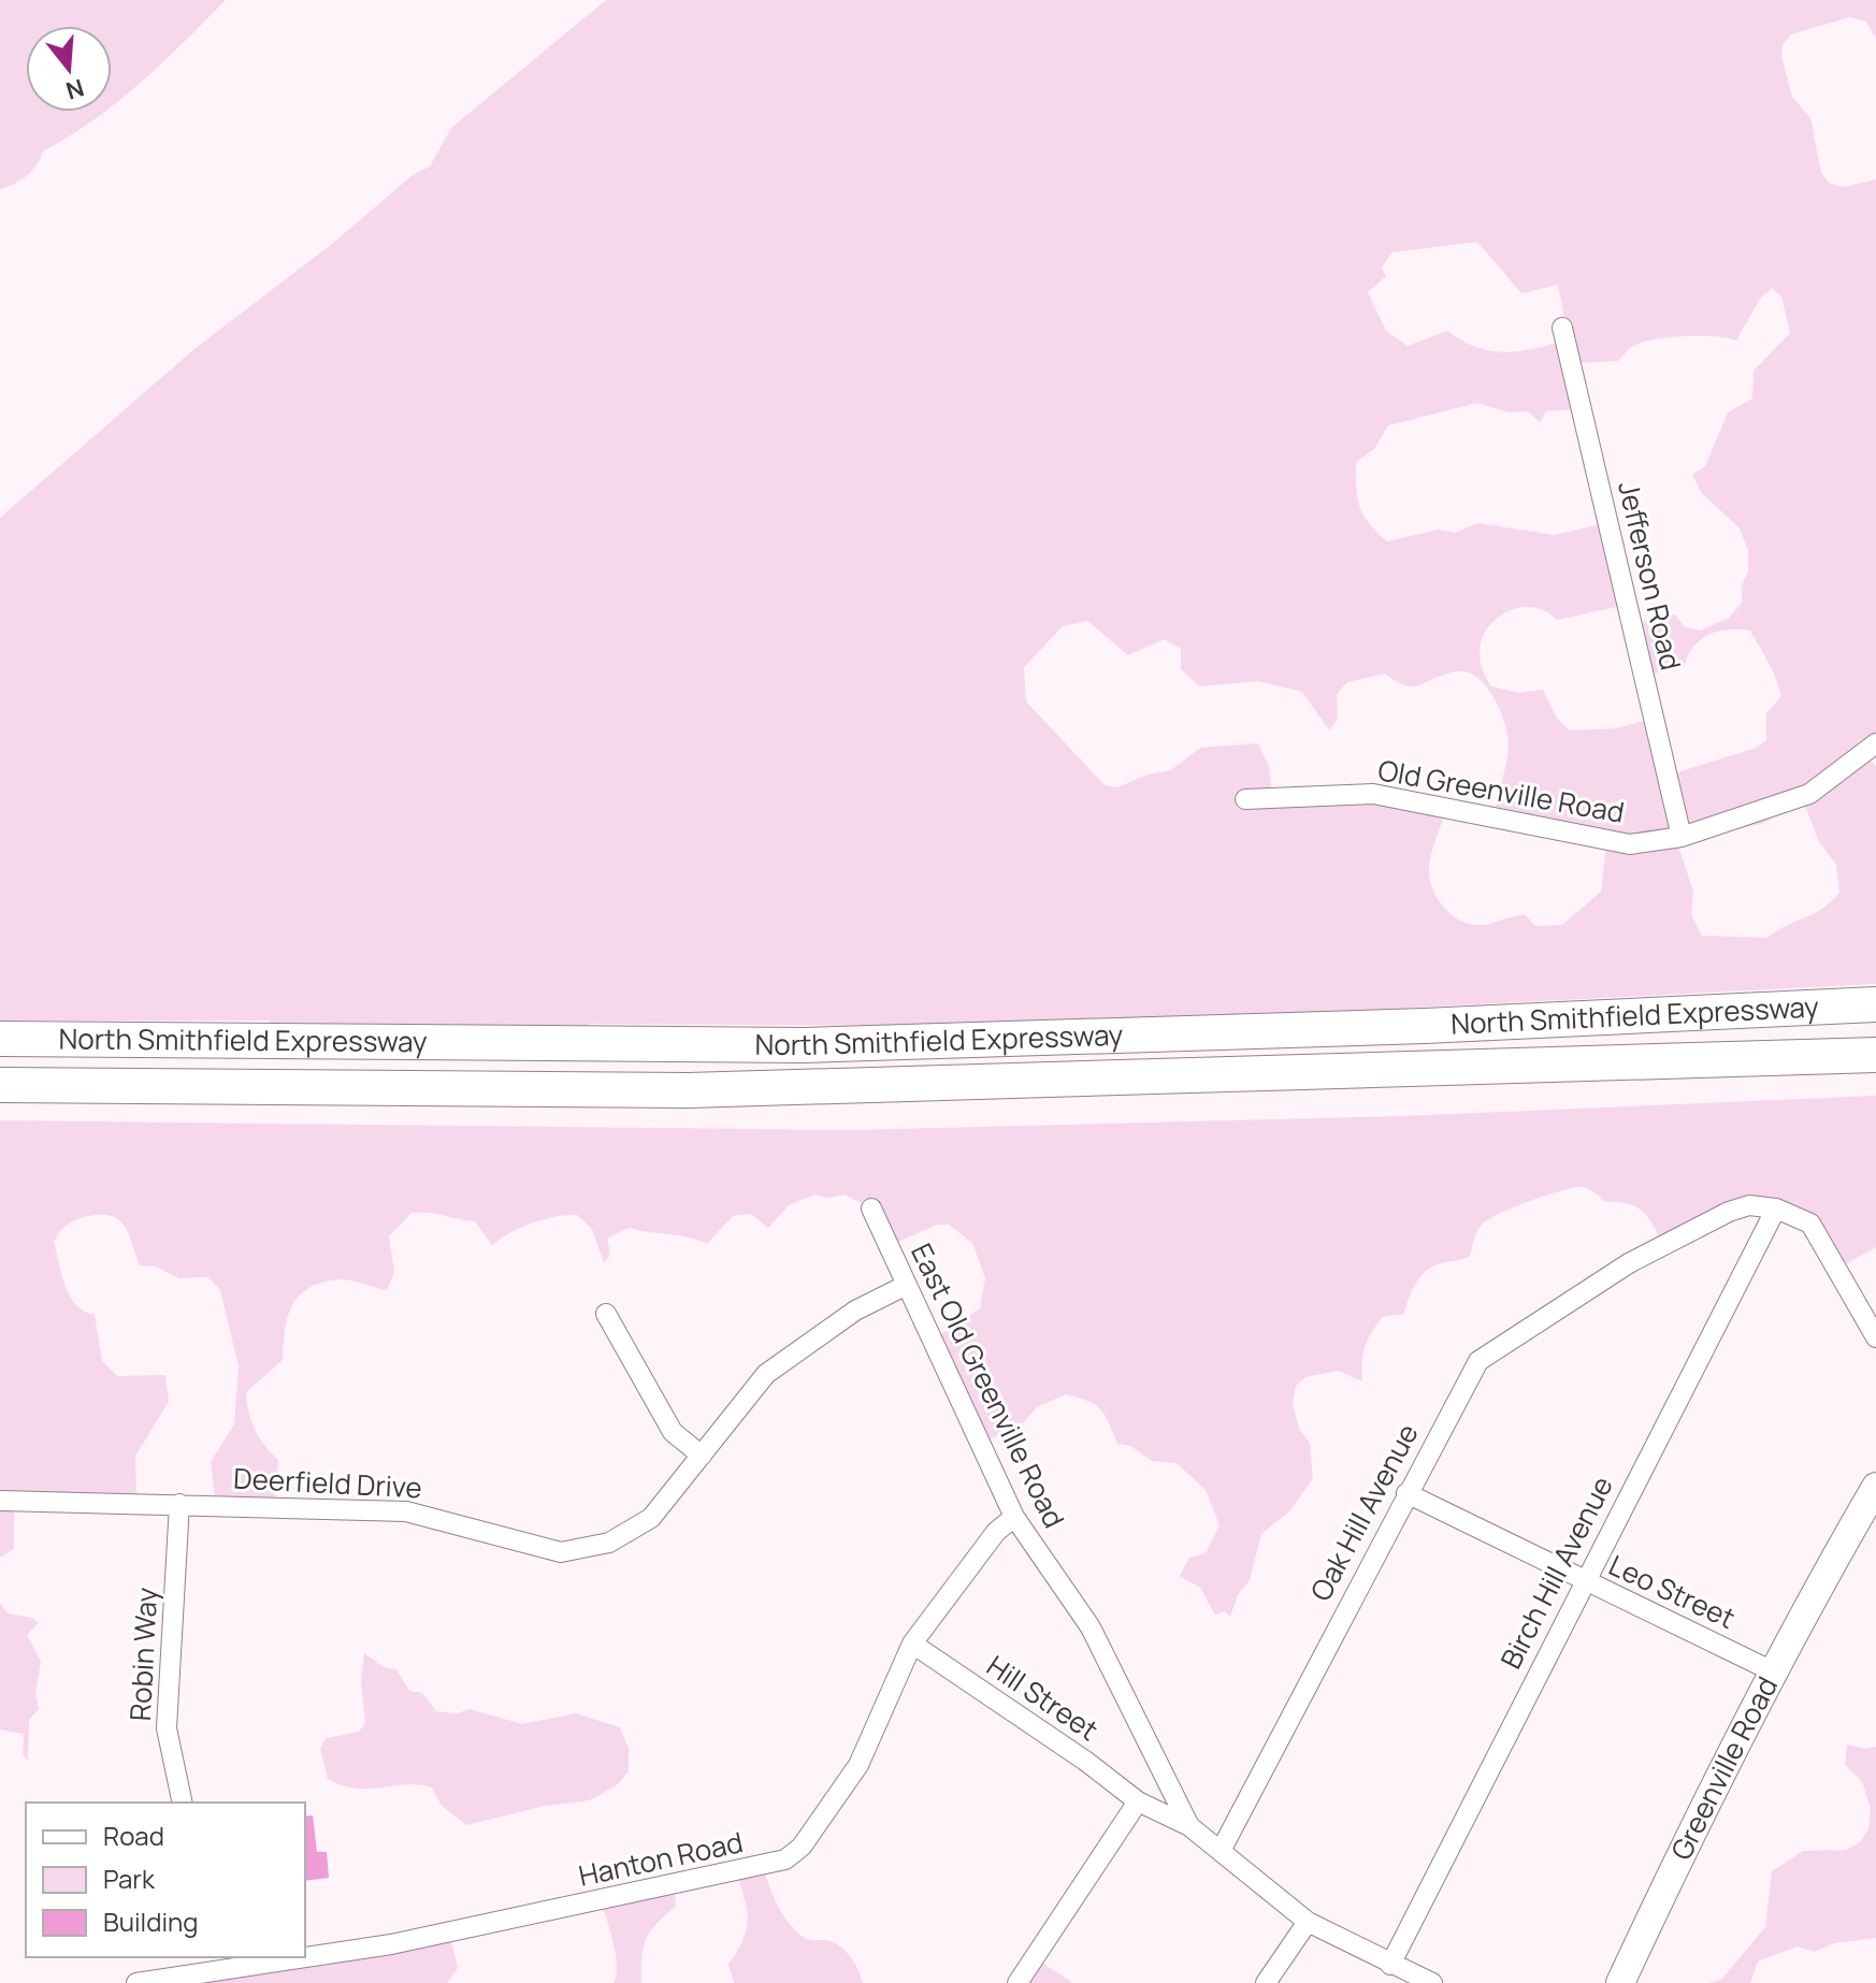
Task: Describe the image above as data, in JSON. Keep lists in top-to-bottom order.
{
  "streets": {
    "highway": ["North Smithfield Expressway"],
    "main road": ["Greenville Road"],
    "street": [
      "Jefferson Road",
      "Old Greenville Road",
      "East Old Greenville Road",
      "Deerfield Drive",
      "Oak Hill Avenue",
      "Birch Hill Avenue",
      "Leo Street",
      "Robin Way",
      "Hill Street",
      "Hanton Road"
    ]
  },
  "crossings": [
    ["Jefferson Road", "Old Greenville Road"],
    ["East Old Greenville Road", "Deerfield Drive"],
    ["East Old Greenville Road", "Oak Hill Avenue"],
    ["East Old Greenville Road", "Birch Hill Avenue"],
    ["East Old Greenville Road", "Hill Street"],
    ["East Old Greenville Road", "Hanton Road"],
    ["Deerfield Drive", "Robin Way"],
    ["Oak Hill Avenue", "Birch Hill Avenue"],
    ["Oak Hill Avenue", "Leo Street"],
    ["Birch Hill Avenue", "Leo Street"],
    ["Leo Street", "Greenville Road"],
    ["Hill Street", "Hanton Road"]
  ],
  "legend": ["Road", "Park", "Building"],
  "north": "bottom"
}
